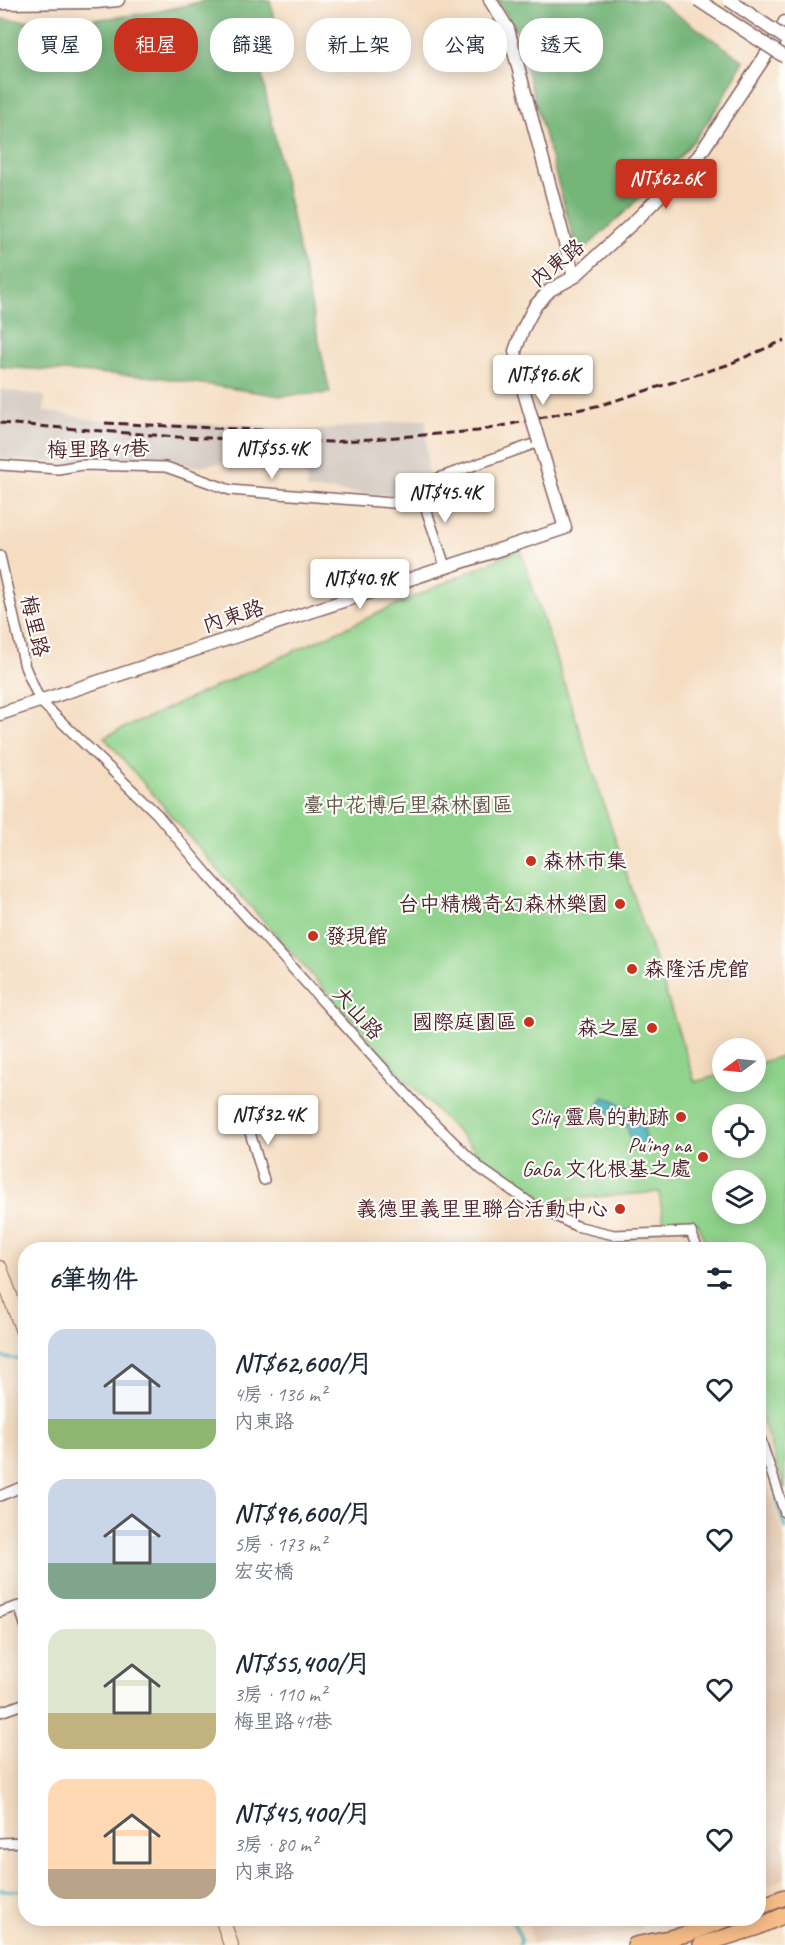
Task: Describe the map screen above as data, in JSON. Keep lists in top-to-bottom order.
{
  "streets": {
    "street": [
      "內東路",
      "梅里路41巷",
      "梅里路",
      "大山路"
    ]
  },
  "crossings": [
    ["內東路", "梅里路41巷"],
    ["內東路", "梅里路"],
    ["內東路", "大山路"],
    ["梅里路", "大山路"]
  ],
  "parks": ["臺中花博后里森林園區"],
  "places": [
    "森林市集",
    "台中精機奇幻森林樂園",
    "發現館",
    "森隆活虎館",
    "國際庭園區",
    "森之屋",
    "Siliq 靈鳥的軌跡",
    "Pu'ing na GaGa 文化根基之處",
    "義德里義里里聯合活動中心"
  ],
  "north": "left",
  "page": {
    "chip": [
      "買屋",
      "租屋",
      "篩選",
      "新上架",
      "公寓",
      "透天"
    ],
    "price": [
      "NT$62.6K",
      "NT$96.6K",
      "NT$55.4K",
      "NT$45.4K",
      "NT$40.9K",
      "NT$32.4K"
    ],
    "heading": "6筆物件",
    "list": [
      {
        "name": "NT$62,600/月",
        "note": "4房 · 136 m² · 內東路"
      },
      {
        "name": "NT$96,600/月",
        "note": "5房 · 173 m² · 宏安橋"
      },
      {
        "name": "NT$55,400/月",
        "note": "3房 · 110 m² · 梅里路41巷"
      },
      {
        "name": "NT$45,400/月",
        "note": "3房 · 80 m² · 內東路"
      }
    ]
  }
}
